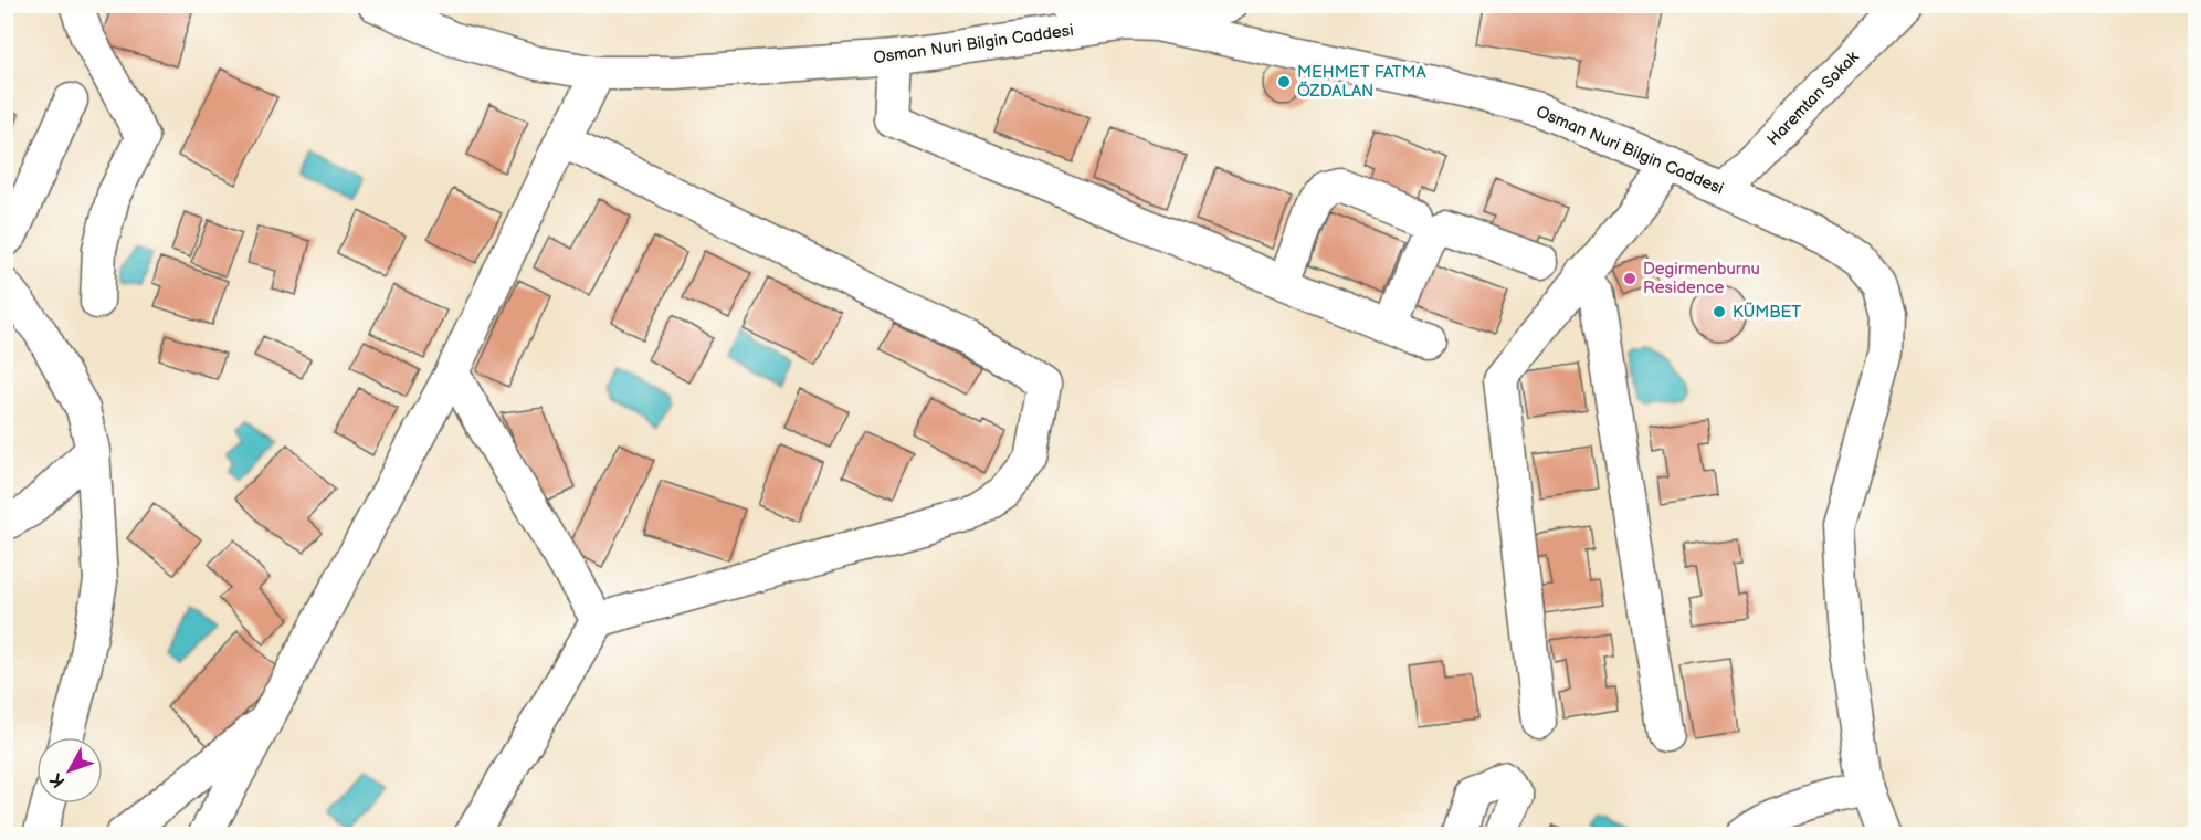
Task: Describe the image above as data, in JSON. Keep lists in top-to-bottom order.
{
  "streets": {
    "street": ["Osman Nuri Bilgin Caddesi", "Haremtan Sokak"]
  },
  "crossings": [
    ["Osman Nuri Bilgin Caddesi", "Haremtan Sokak"]
  ],
  "places": ["MEHMET FATMA ÖZDALAN", "Degirmenburnu Residence", "KÜMBET"],
  "north": "bottom left"
}
